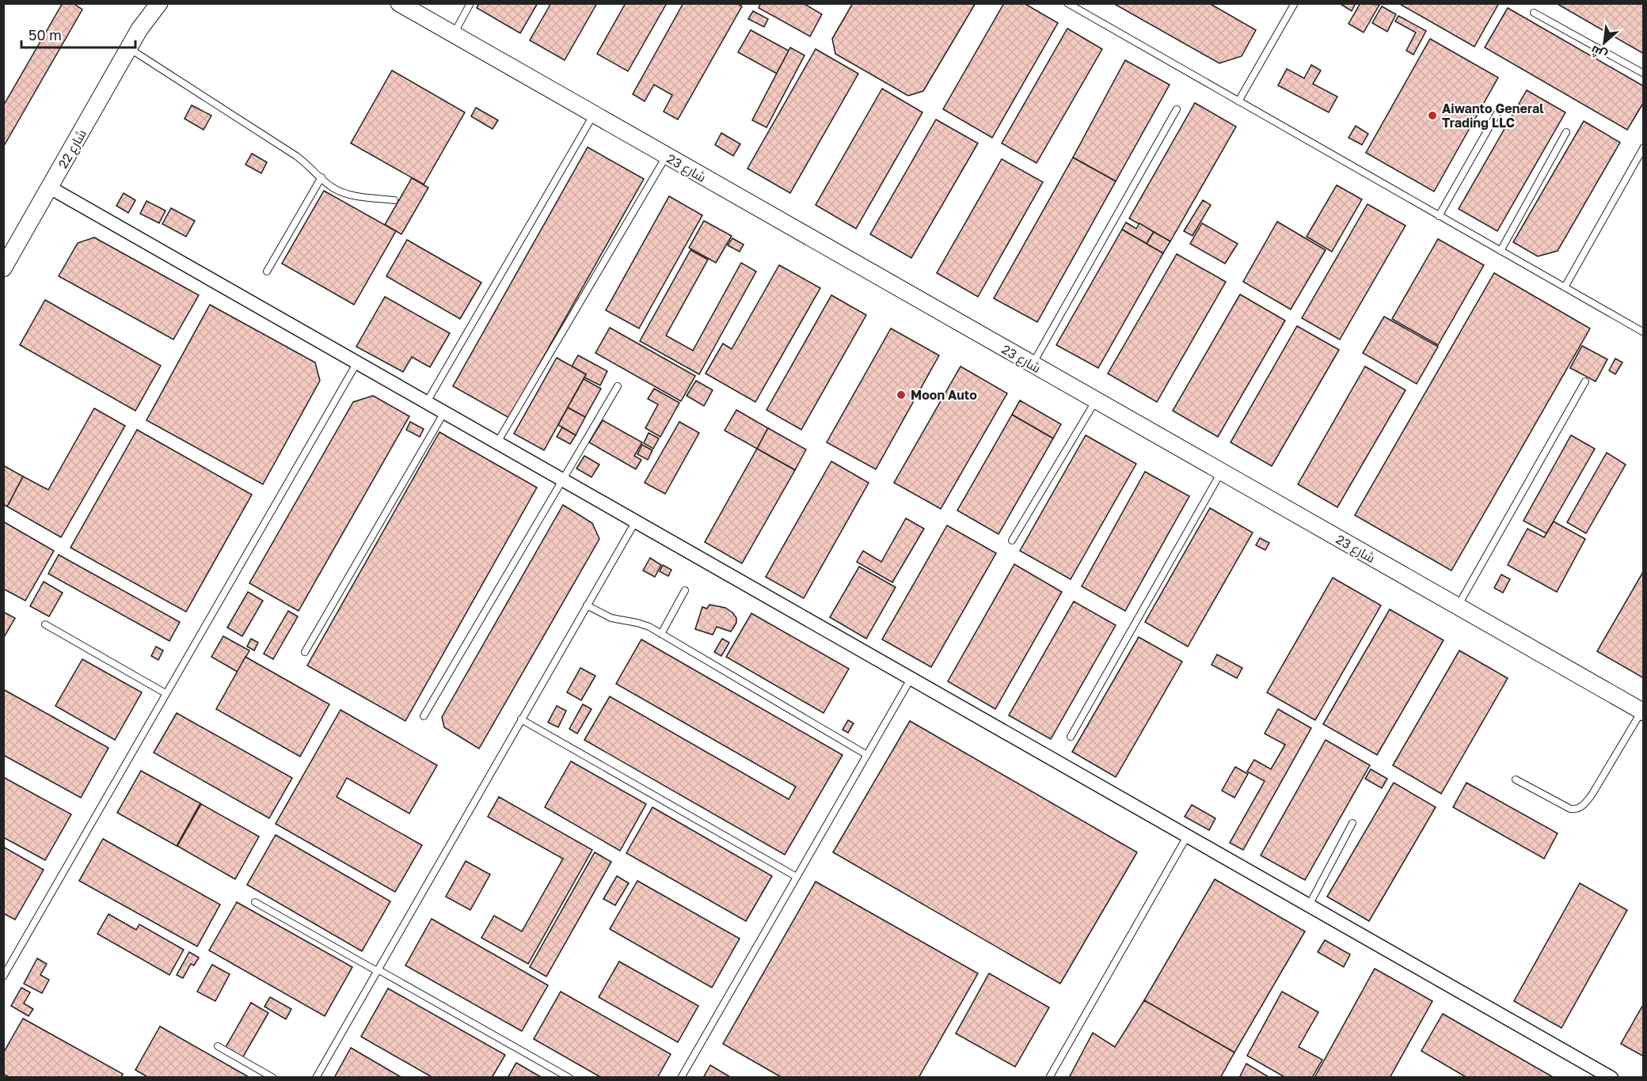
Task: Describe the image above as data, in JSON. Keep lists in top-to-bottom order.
{
  "streets": {
    "street": ["شارع 22", "شارع 23"]
  },
  "places": ["Aiwanto General Trading LLC", "Moon Auto"],
  "scale_bar": "50 m",
  "north": "bottom left"
}
